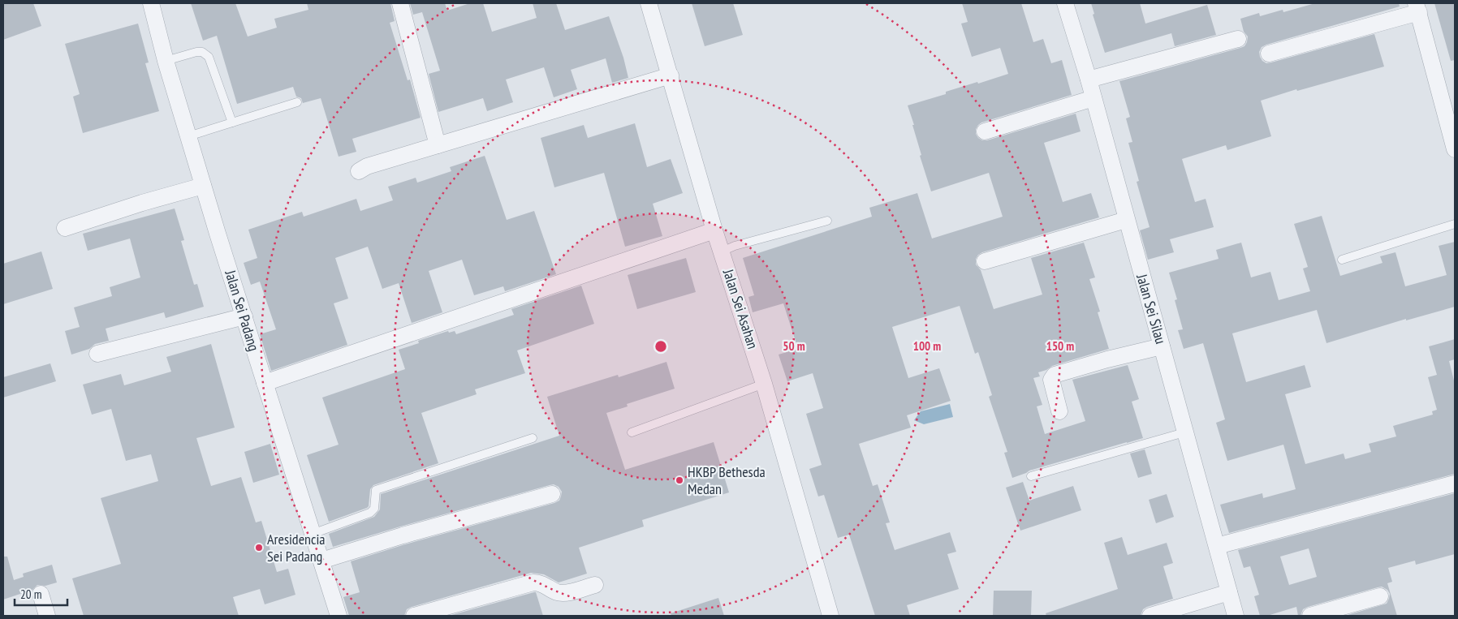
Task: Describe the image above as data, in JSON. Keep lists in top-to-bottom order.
{
  "streets": {
    "street": ["Jalan Sei Asahan", "Jalan Sei Silau", "Jalan Sei Padang"]
  },
  "places": ["HKBP Bethesda Medan", "Aresidencia Sei Padang"],
  "scale_bar": "20 m",
  "rings": ["50 m", "100 m", "150 m"]
}
